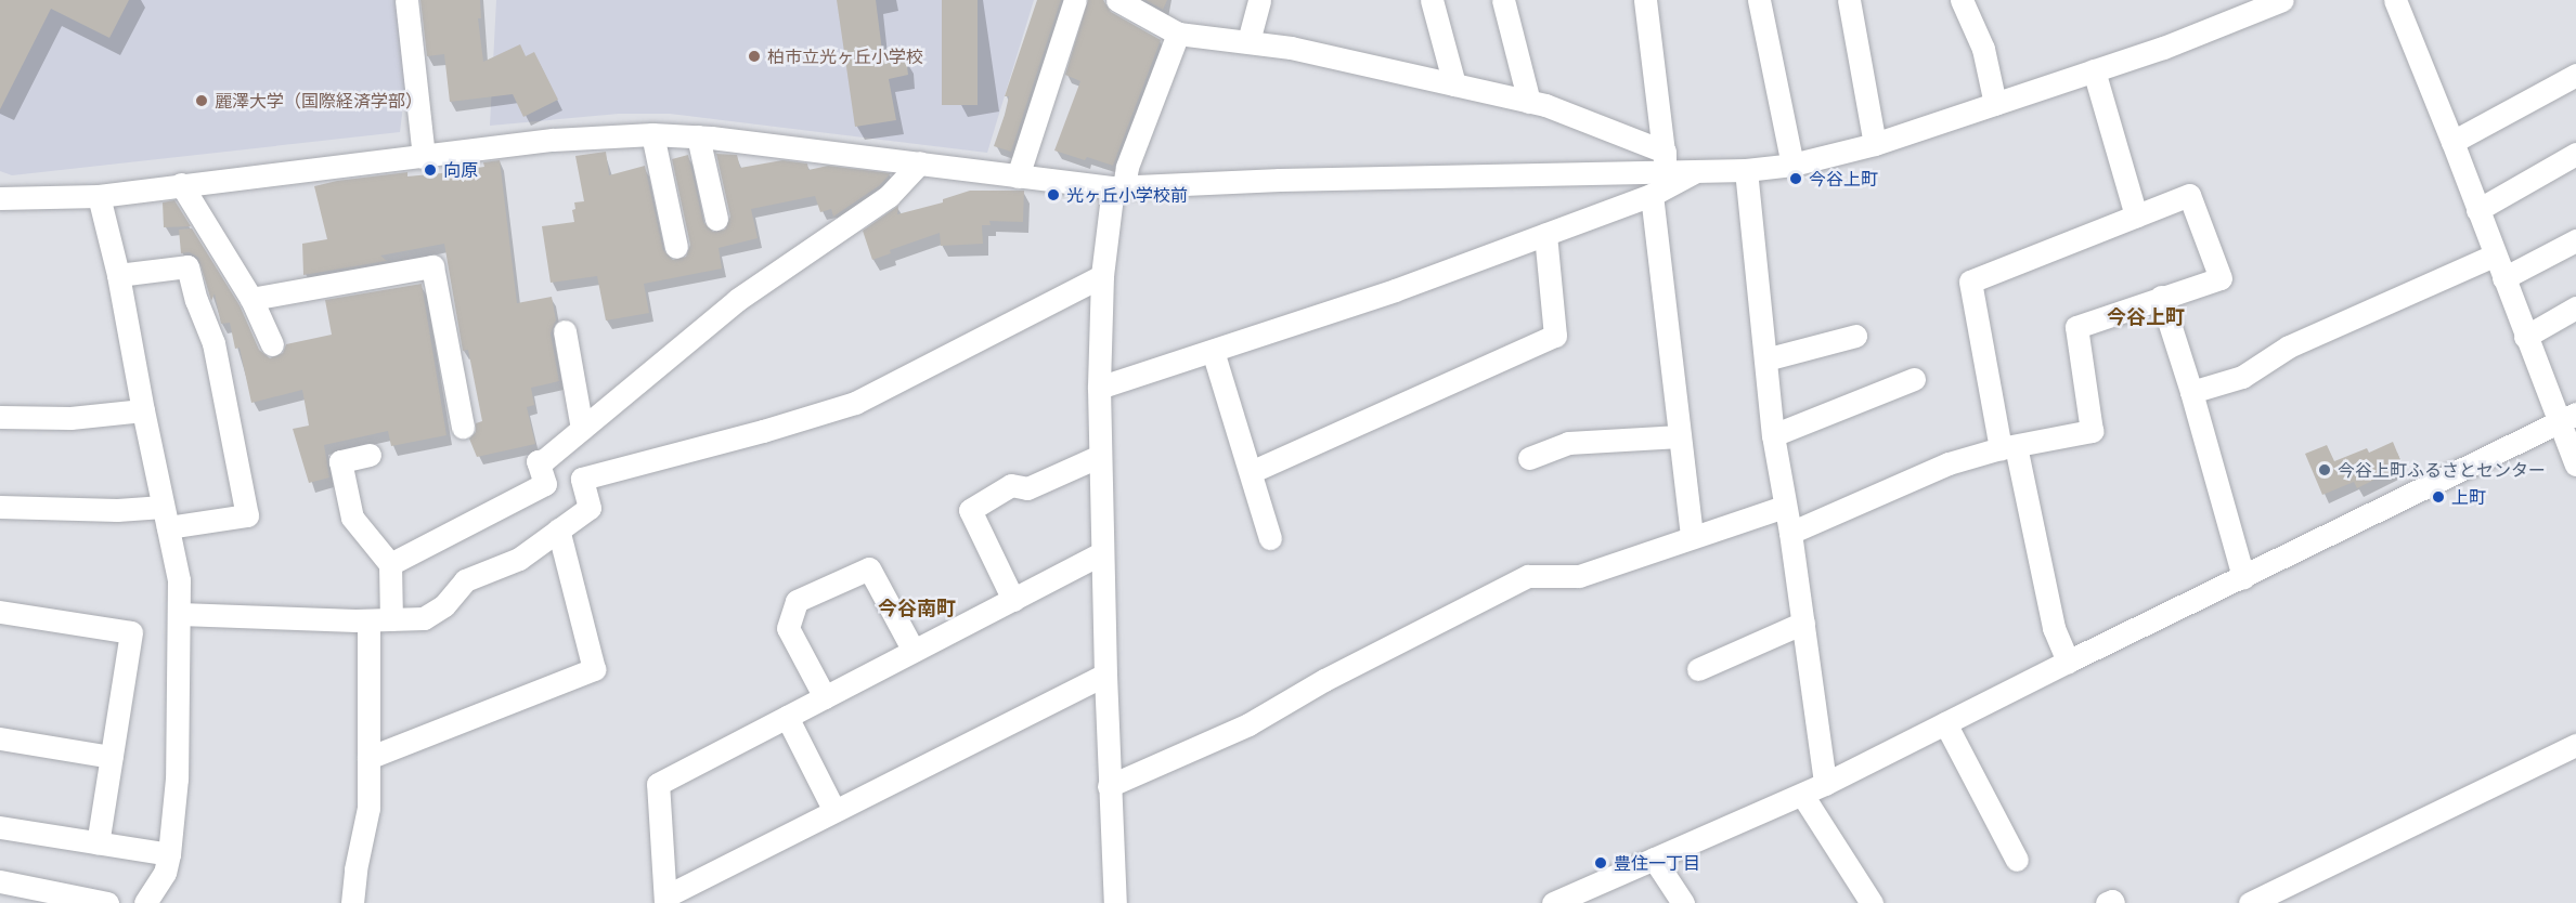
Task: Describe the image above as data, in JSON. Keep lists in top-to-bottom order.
{
  "districts": ["今谷上町", "今谷南町"],
  "places": [
    "柏市立光ヶ丘小学校",
    "麗澤大学（国際経済学部）",
    "向原",
    "今谷上町",
    "光ヶ丘小学校前",
    "今谷上町ふるさとセンター",
    "上町",
    "豊住一丁目"
  ]
}
